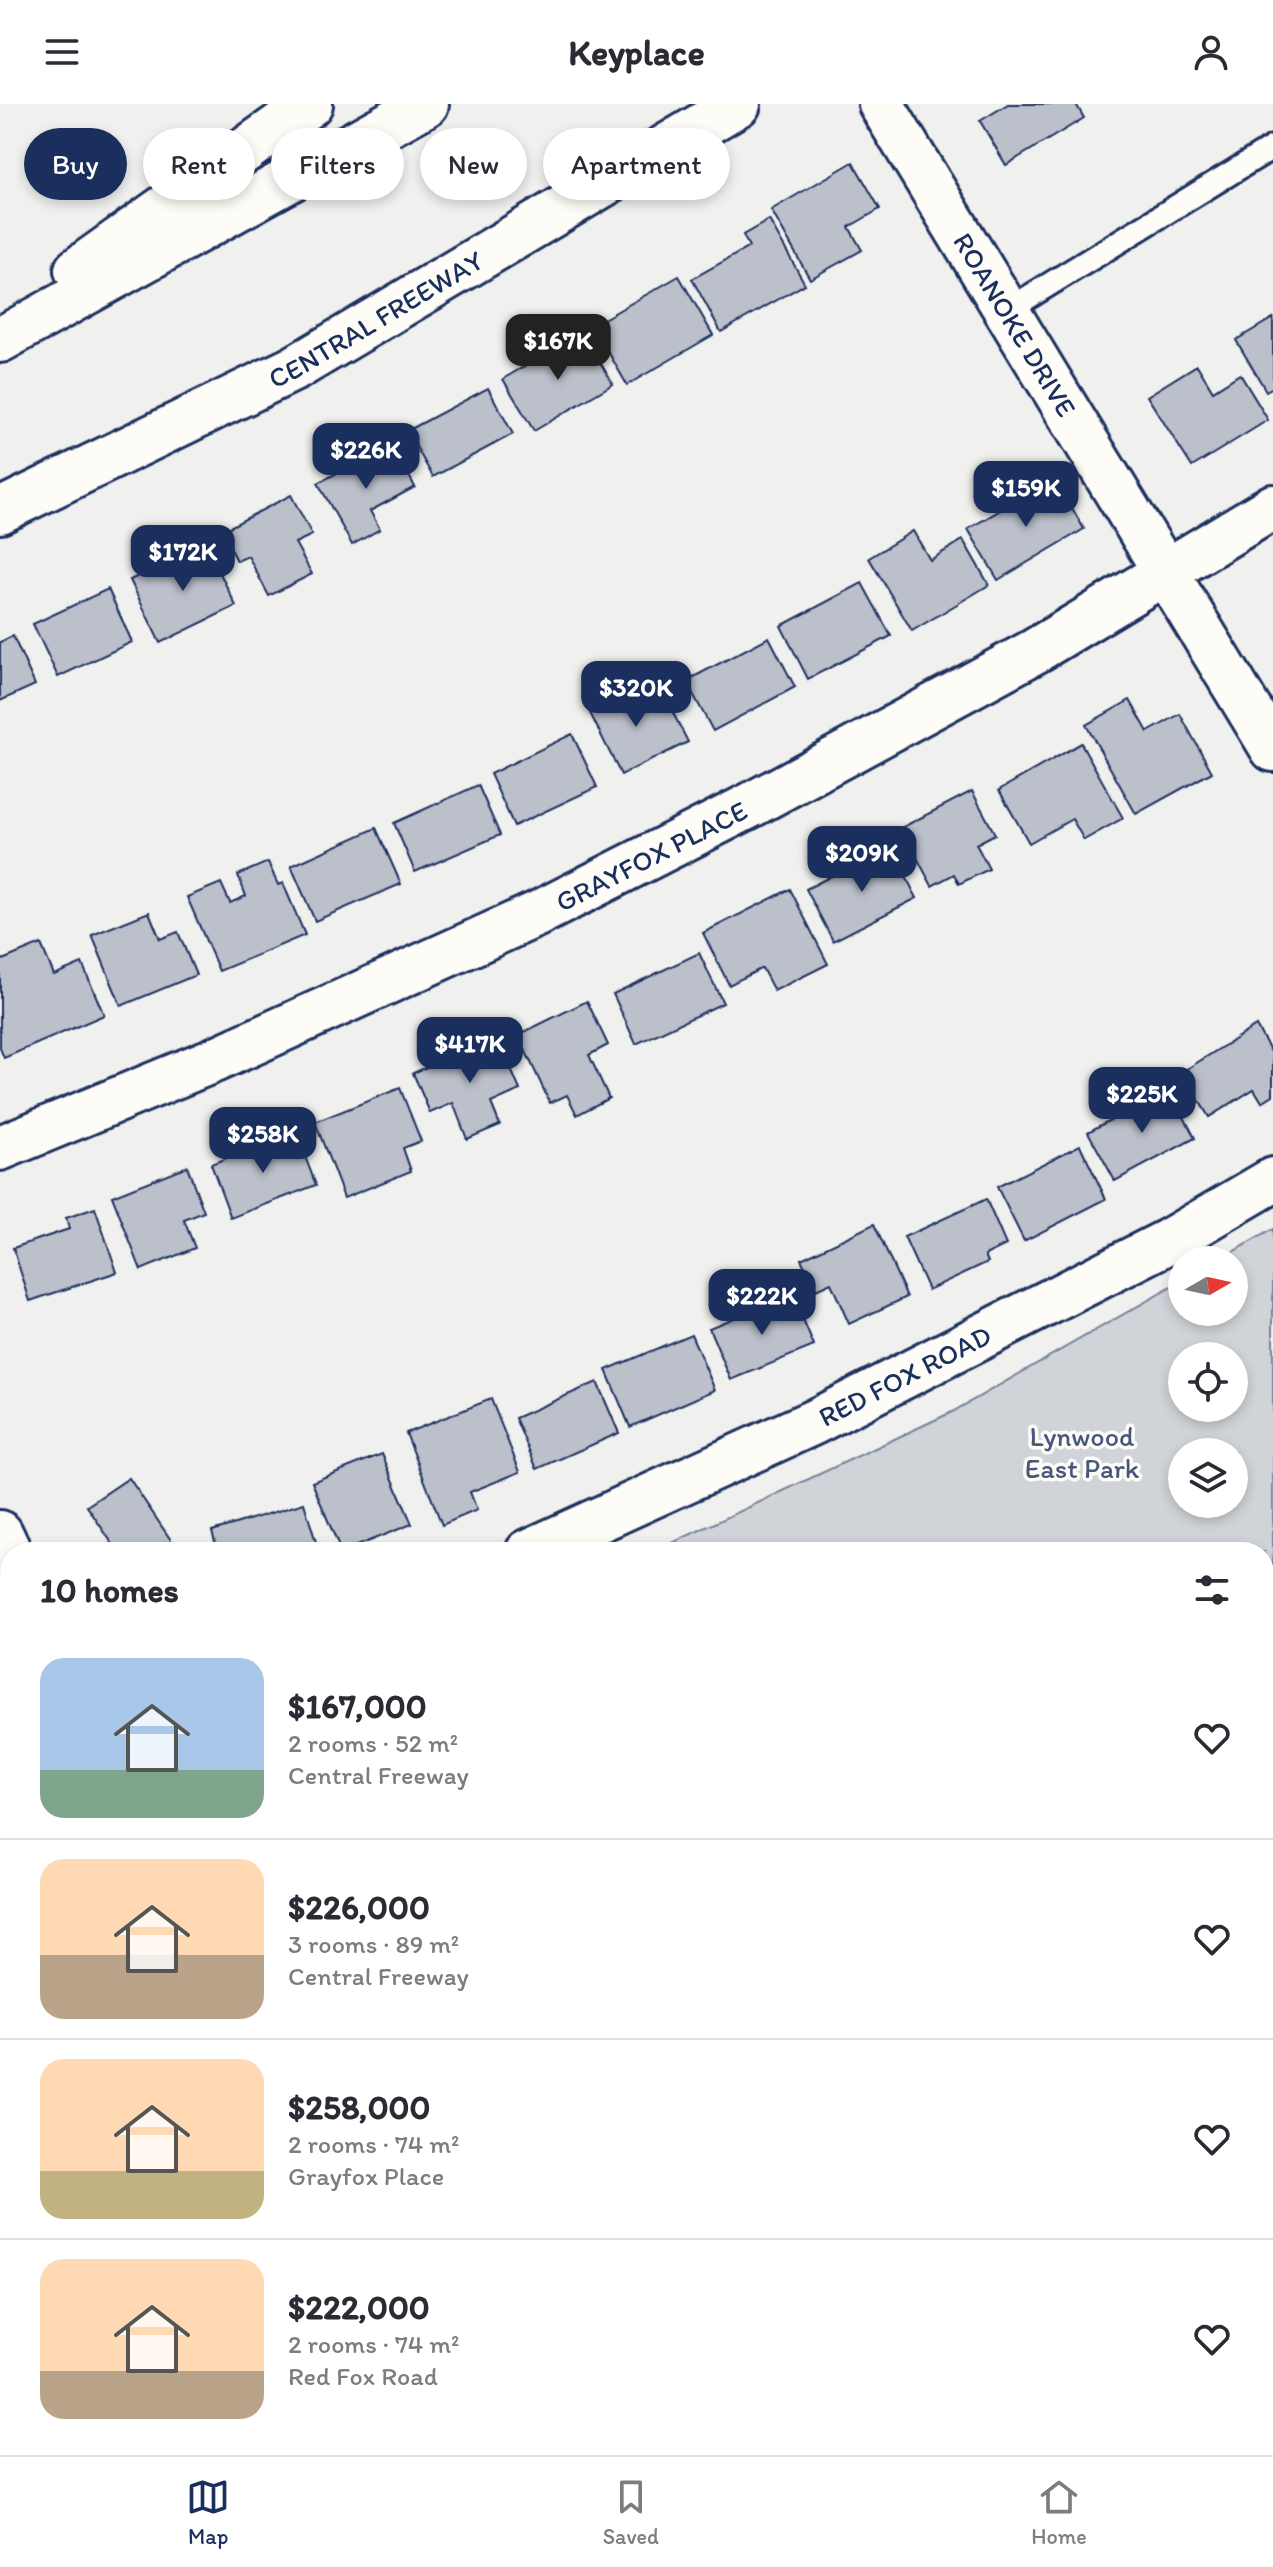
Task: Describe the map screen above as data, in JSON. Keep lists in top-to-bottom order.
{
  "streets": {
    "main road": [
      "CENTRAL FREEWAY",
      "ROANOKE DRIVE",
      "GRAYFOX PLACE",
      "RED FOX ROAD"
    ]
  },
  "crossings": [
    ["ROANOKE DRIVE", "GRAYFOX PLACE"]
  ],
  "parks": ["Lynwood East Park"],
  "north": "right",
  "page": {
    "header": "Keyplace",
    "chip": [
      "Buy",
      "Rent",
      "Filters",
      "New",
      "Apartment"
    ],
    "price": [
      "$167K",
      "$226K",
      "$159K",
      "$172K",
      "$320K",
      "$209K",
      "$417K",
      "$225K",
      "$258K",
      "$222K"
    ],
    "heading": "10 homes",
    "list": [
      {
        "name": "$167,000",
        "note": "2 rooms · 52 m² · Central Freeway"
      },
      {
        "name": "$226,000",
        "note": "3 rooms · 89 m² · Central Freeway"
      },
      {
        "name": "$258,000",
        "note": "2 rooms · 74 m² · Grayfox Place"
      },
      {
        "name": "$222,000",
        "note": "2 rooms · 74 m² · Red Fox Road"
      }
    ],
    "tabs": ["Map", "Saved", "Home"]
  }
}
